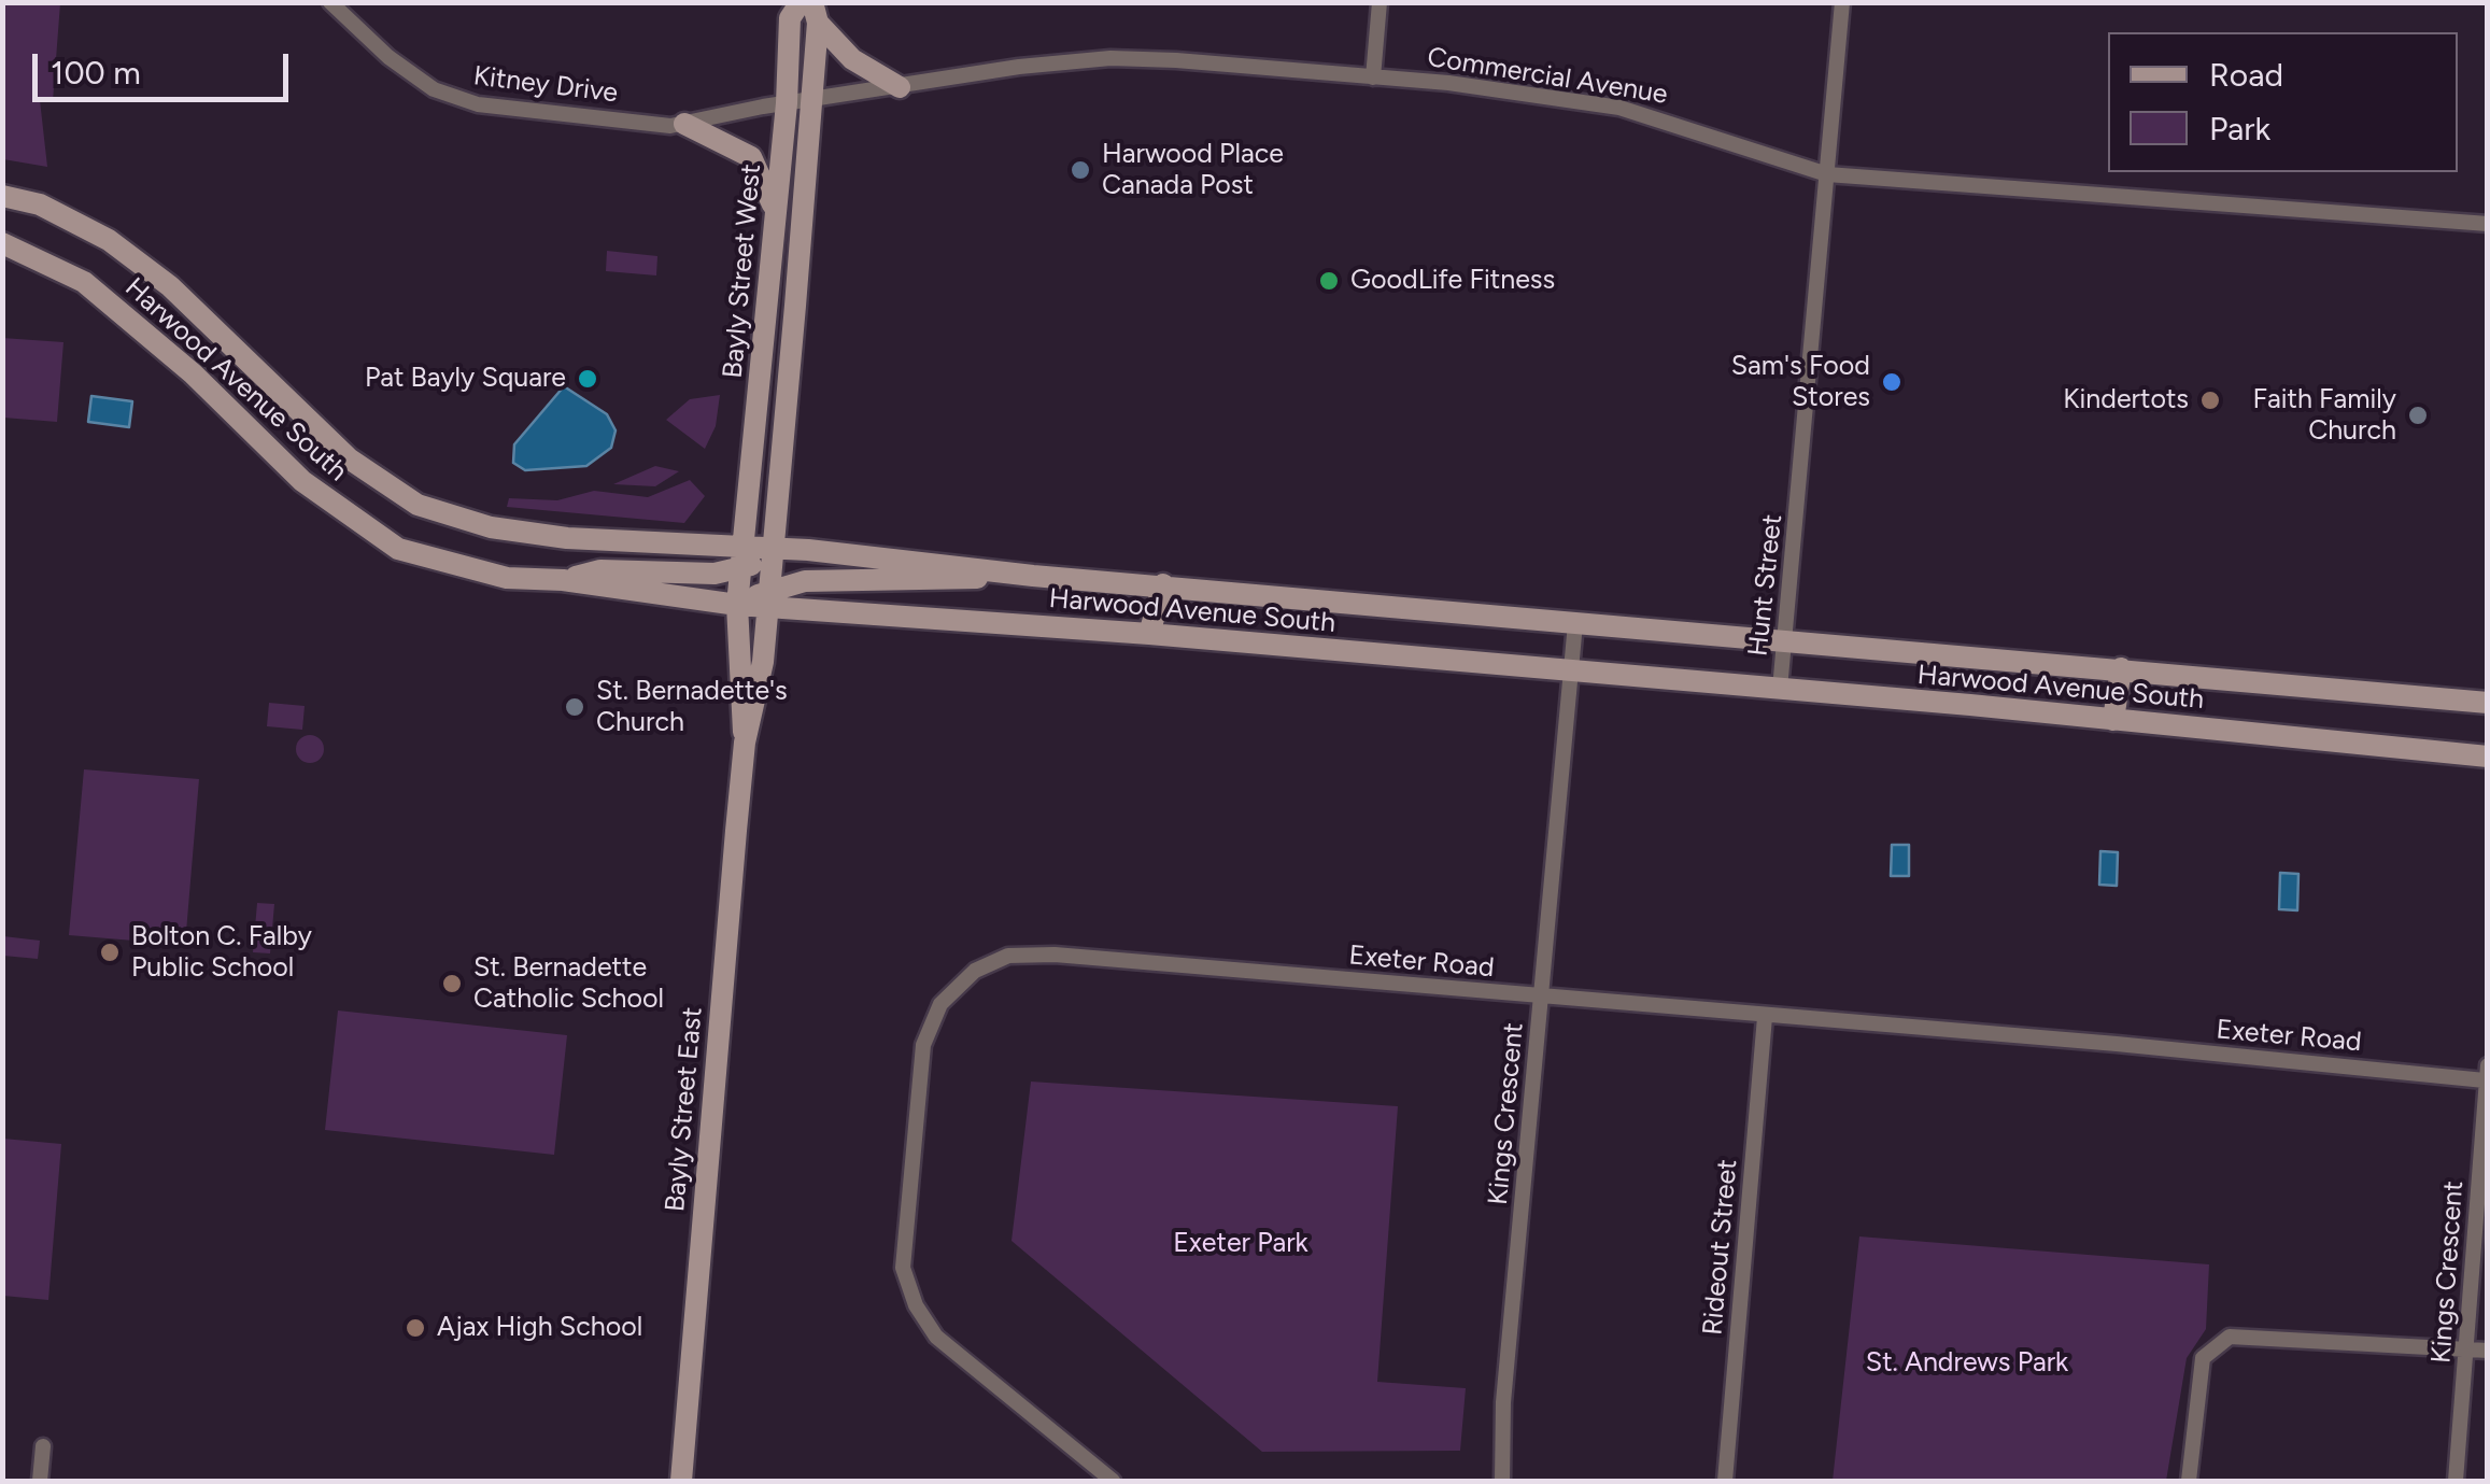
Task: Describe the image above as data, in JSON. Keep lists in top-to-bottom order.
{
  "streets": {
    "main road": ["Bayly Street West", "Harwood Avenue South", "Bayly Street East"],
    "street": [
      "Commercial Avenue",
      "Kitney Drive",
      "Hunt Street",
      "Exeter Road",
      "Kings Crescent",
      "Rideout Street"
    ]
  },
  "crossings": [
    ["Commercial Avenue", "Kitney Drive"],
    ["Commercial Avenue", "Bayly Street West"],
    ["Commercial Avenue", "Hunt Street"],
    ["Kitney Drive", "Bayly Street West"],
    ["Bayly Street West", "Harwood Avenue South"],
    ["Bayly Street West", "Bayly Street East"],
    ["Harwood Avenue South", "Hunt Street"],
    ["Harwood Avenue South", "Bayly Street East"],
    ["Harwood Avenue South", "Kings Crescent"],
    ["Exeter Road", "Kings Crescent"],
    ["Exeter Road", "Rideout Street"]
  ],
  "parks": ["Exeter Park", "St. Andrews Park"],
  "places": [
    "Harwood Place Canada Post",
    "GoodLife Fitness",
    "Pat Bayly Square",
    "Sam's Food Stores",
    "Kindertots",
    "Faith Family Church",
    "St. Bernadette's Church",
    "Bolton C. Falby Public School",
    "St. Bernadette Catholic School",
    "Ajax High School"
  ],
  "legend": ["Road", "Park"],
  "scale_bar": "100 m"
}
